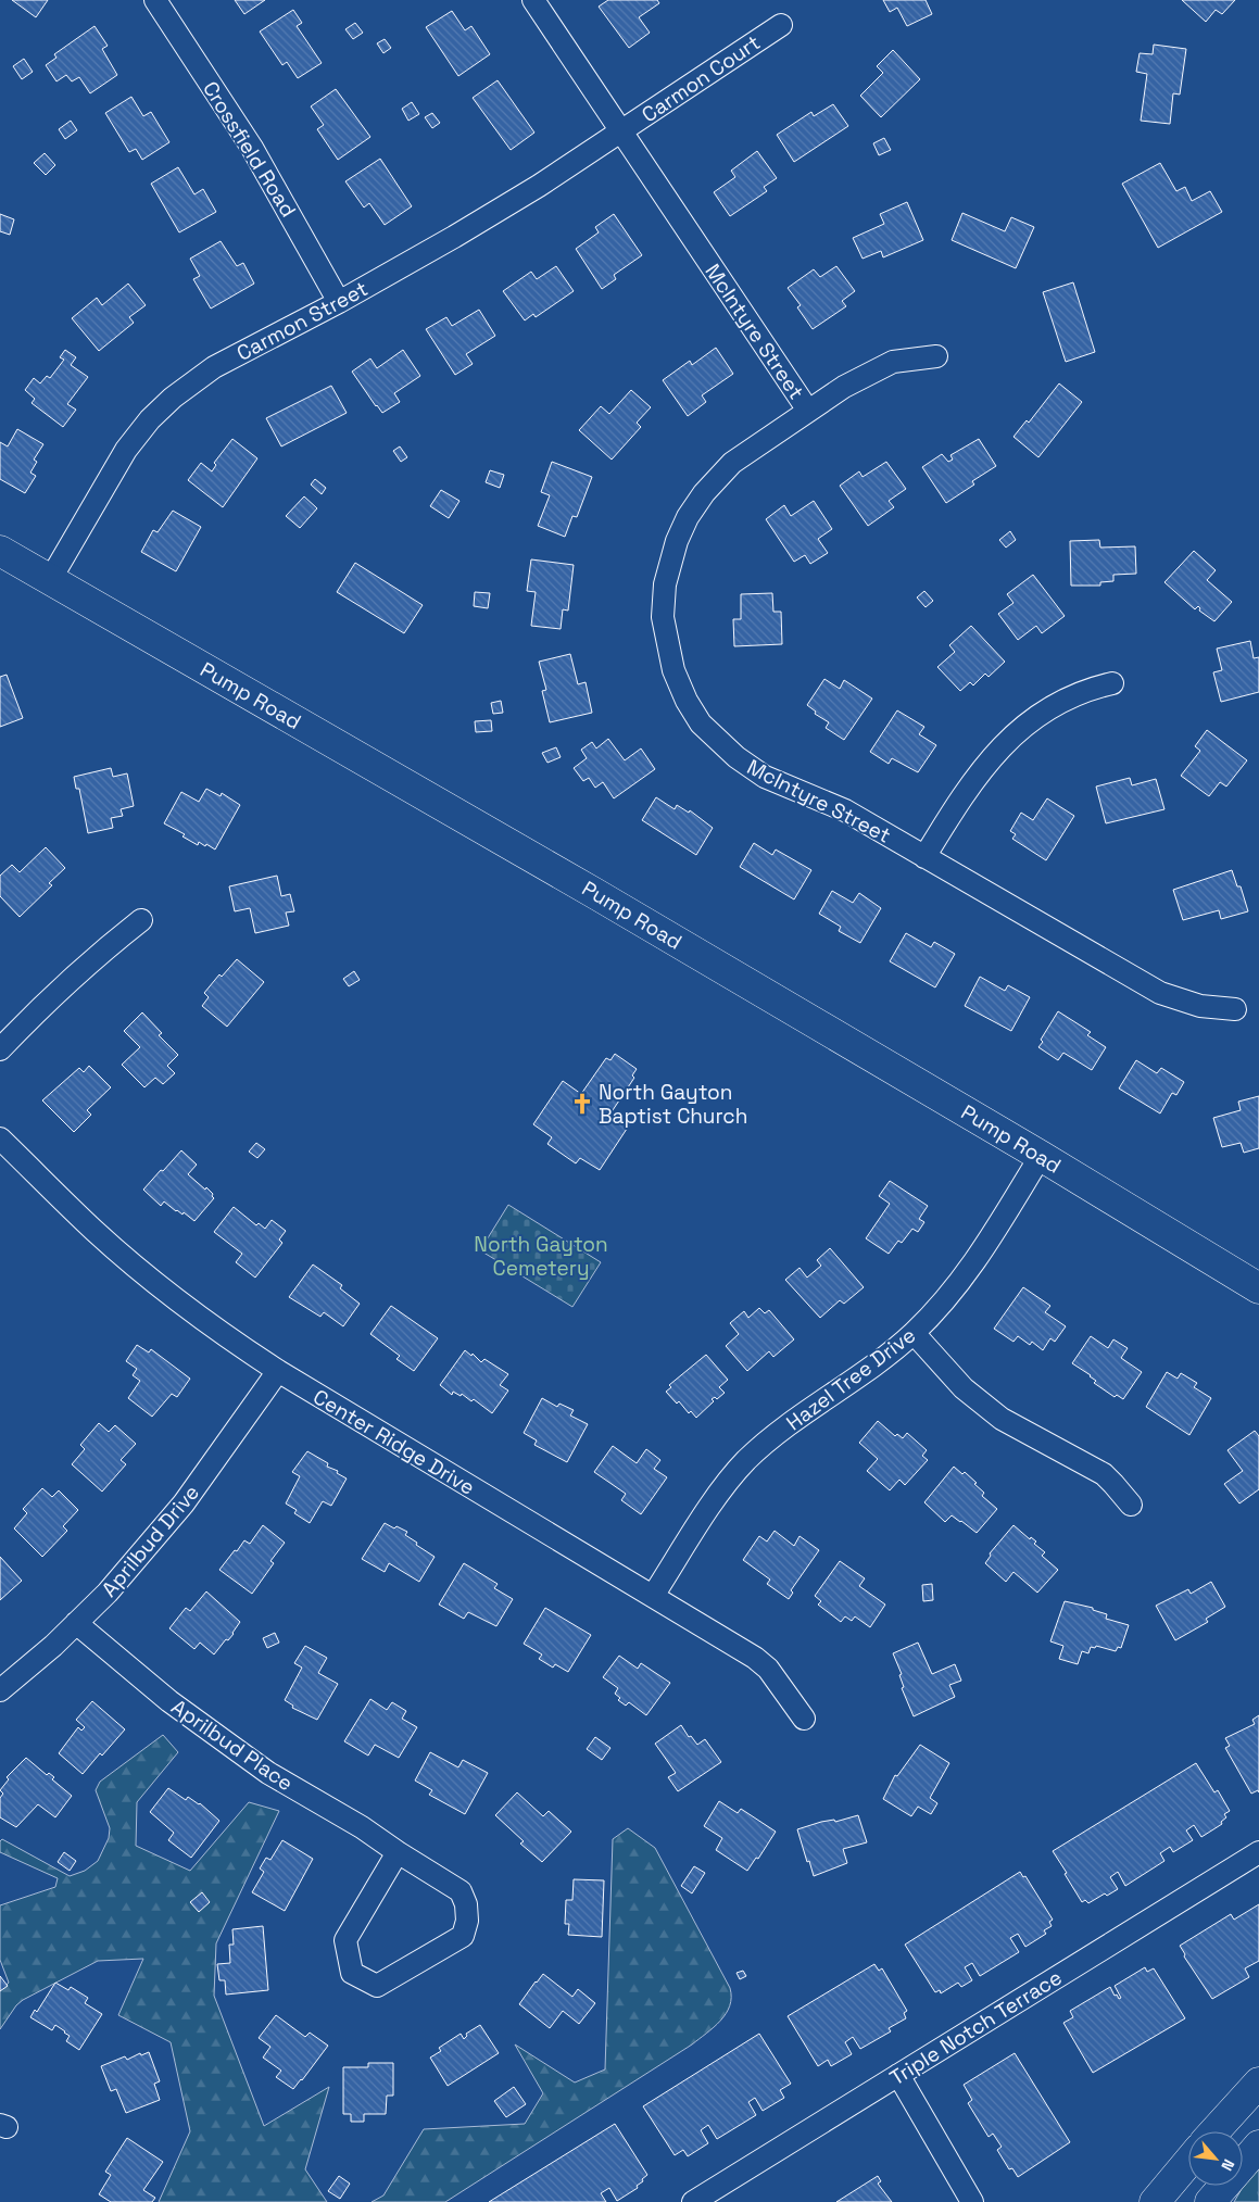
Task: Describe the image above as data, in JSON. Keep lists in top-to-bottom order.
{
  "streets": {
    "main road": ["Pump Road"],
    "street": [
      "Carmon Court",
      "Crossfield Road",
      "Carmon Street",
      "McIntyre Street",
      "Hazel Tree Drive",
      "Center Ridge Drive",
      "Aprilbud Drive",
      "Aprilbud Place",
      "Triple Notch Terrace"
    ]
  },
  "crossings": [
    ["Carmon Court", "Carmon Street"],
    ["Carmon Court", "McIntyre Street"],
    ["Crossfield Road", "Carmon Street"],
    ["Carmon Street", "McIntyre Street"],
    ["Carmon Street", "Pump Road"],
    ["Pump Road", "Hazel Tree Drive"],
    ["Hazel Tree Drive", "Center Ridge Drive"],
    ["Center Ridge Drive", "Aprilbud Drive"],
    ["Aprilbud Drive", "Aprilbud Place"]
  ],
  "parks": ["North Gayton Cemetery"],
  "places": {
    "church": ["North Gayton Baptist Church"]
  },
  "north": "bottom right"
}
